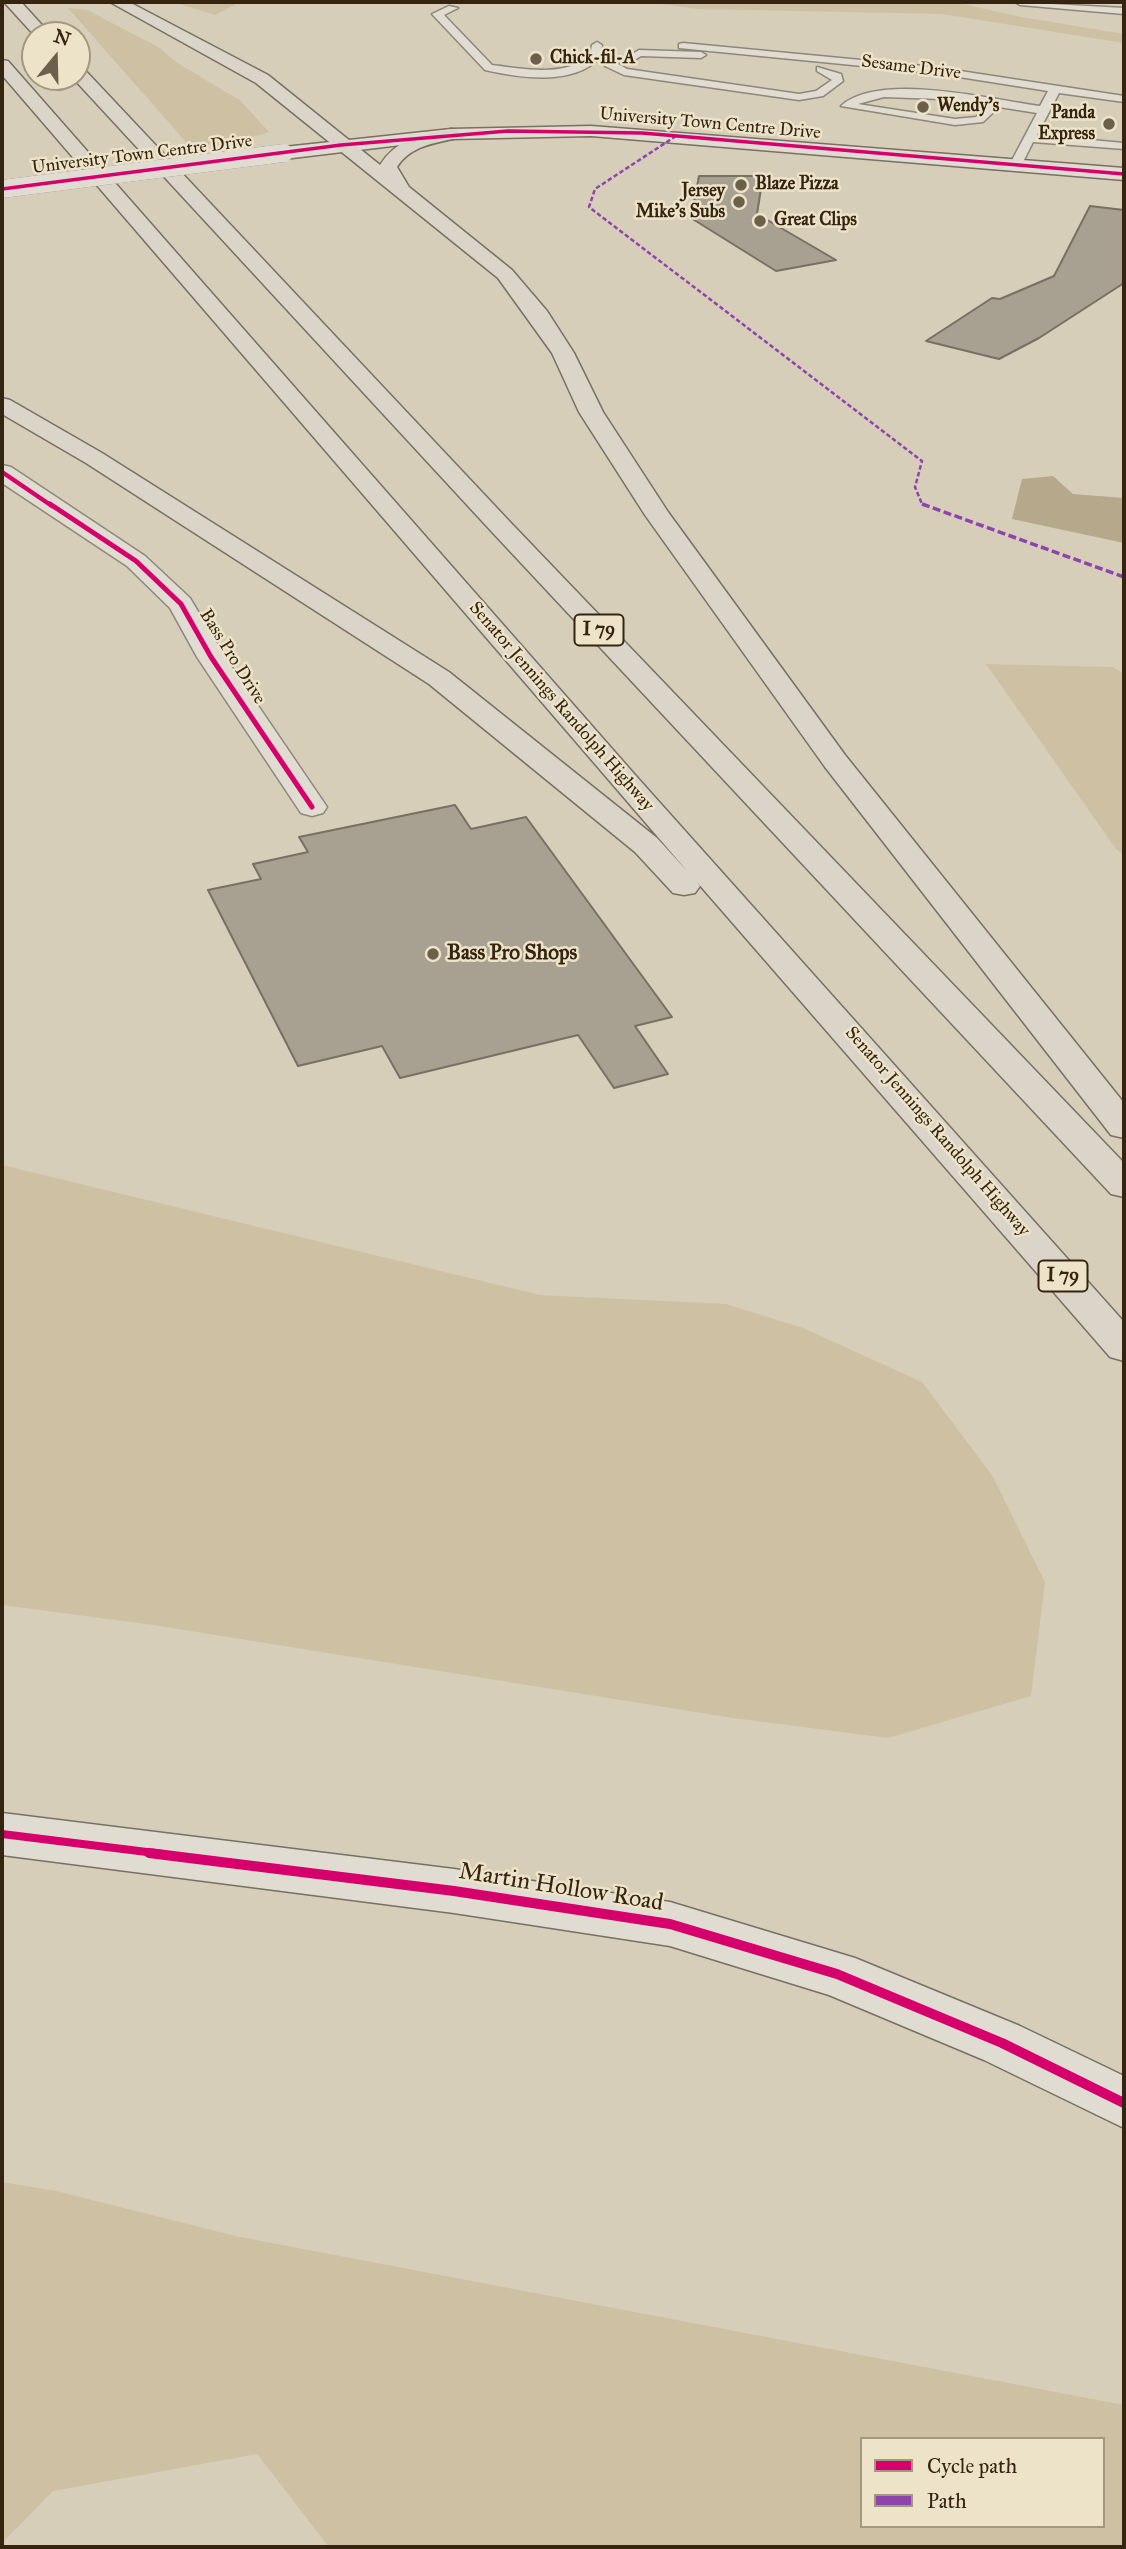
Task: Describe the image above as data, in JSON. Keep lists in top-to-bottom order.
{
  "streets": {
    "highway": ["I 79", "Senator Jennings Randolph Highway"],
    "street": ["University Town Centre Drive", "Bass Pro Drive", "Martin Hollow Road"],
    "lane": ["Sesame Drive"]
  },
  "places": [
    "Chick-fil-A",
    "Wendy's",
    "Panda Express",
    "Blaze Pizza",
    "Jersey Mike's Subs",
    "Great Clips",
    "Bass Pro Shops"
  ],
  "legend": ["Cycle path", "Path"],
  "north": "top"
}
